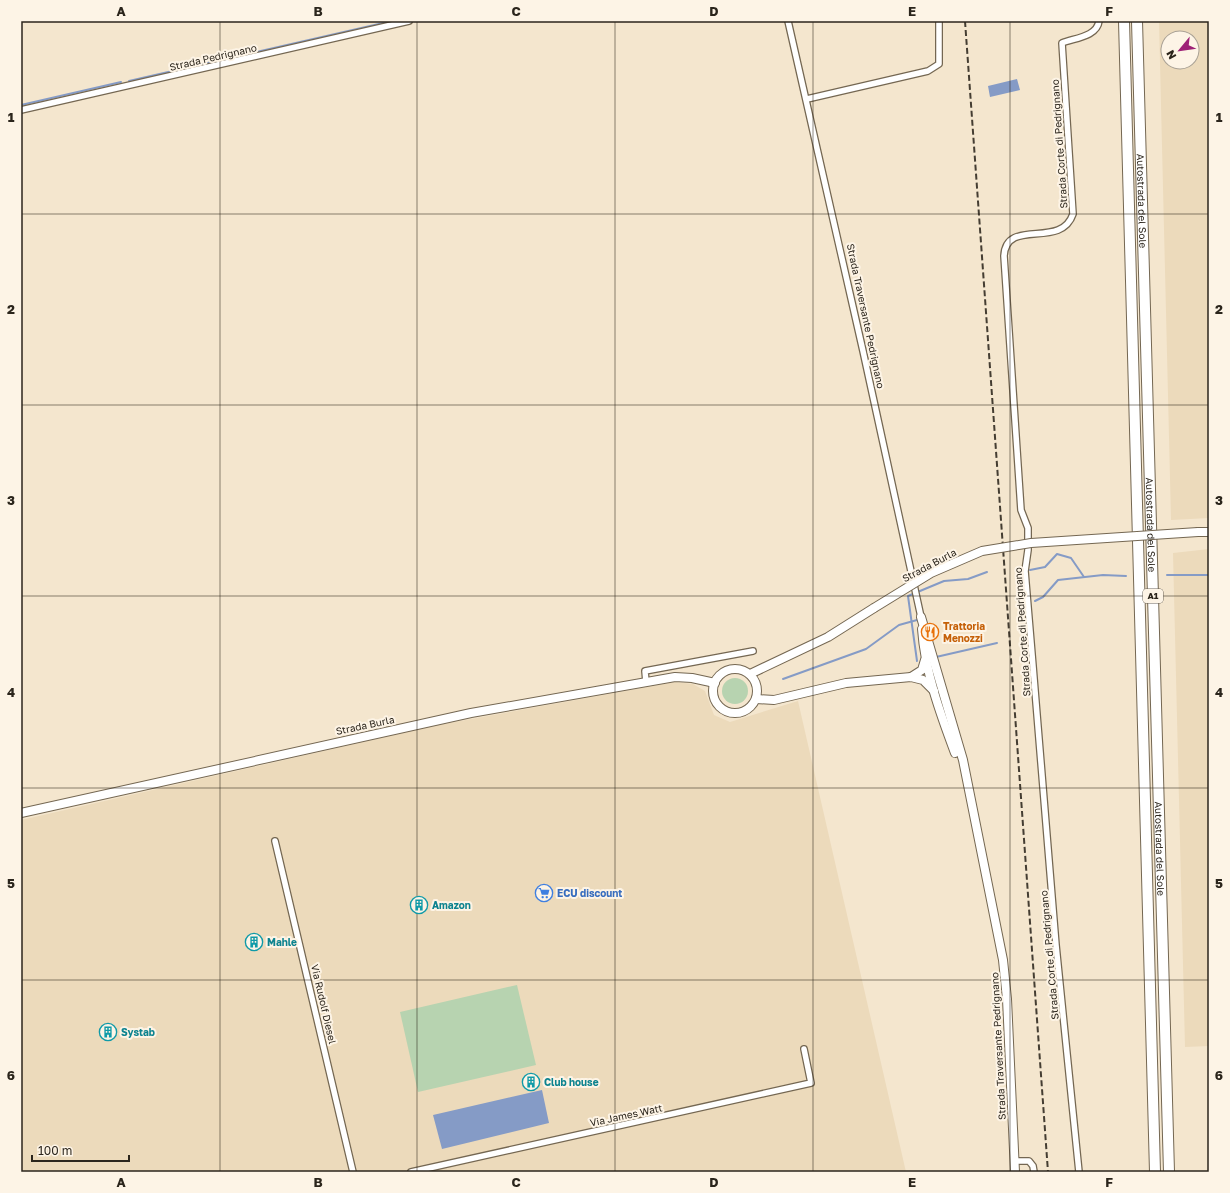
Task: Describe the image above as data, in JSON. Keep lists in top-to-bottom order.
{
  "streets": {
    "highway": ["Autostrada del Sole", "A1"],
    "main road": ["Strada Traversante Pedrignano", "Strada Burla"],
    "street": [
      "Strada Pedrignano",
      "Strada Corte di Pedrignano",
      "Via Rudolf Diesel",
      "Via James Watt"
    ]
  },
  "places": {
    "restaurant": ["Trattoria Menozzi"],
    "supermarket": ["ECU discount"],
    "building": [
      "Amazon",
      "Mahle",
      "Systab",
      "Club house"
    ]
  },
  "scale_bar": "100 m",
  "north": "bottom left",
  "grid": {
    "columns": [
      "A",
      "B",
      "C",
      "D",
      "E",
      "F"
    ],
    "rows": [
      "1",
      "2",
      "3",
      "4",
      "5",
      "6"
    ]
  }
}
